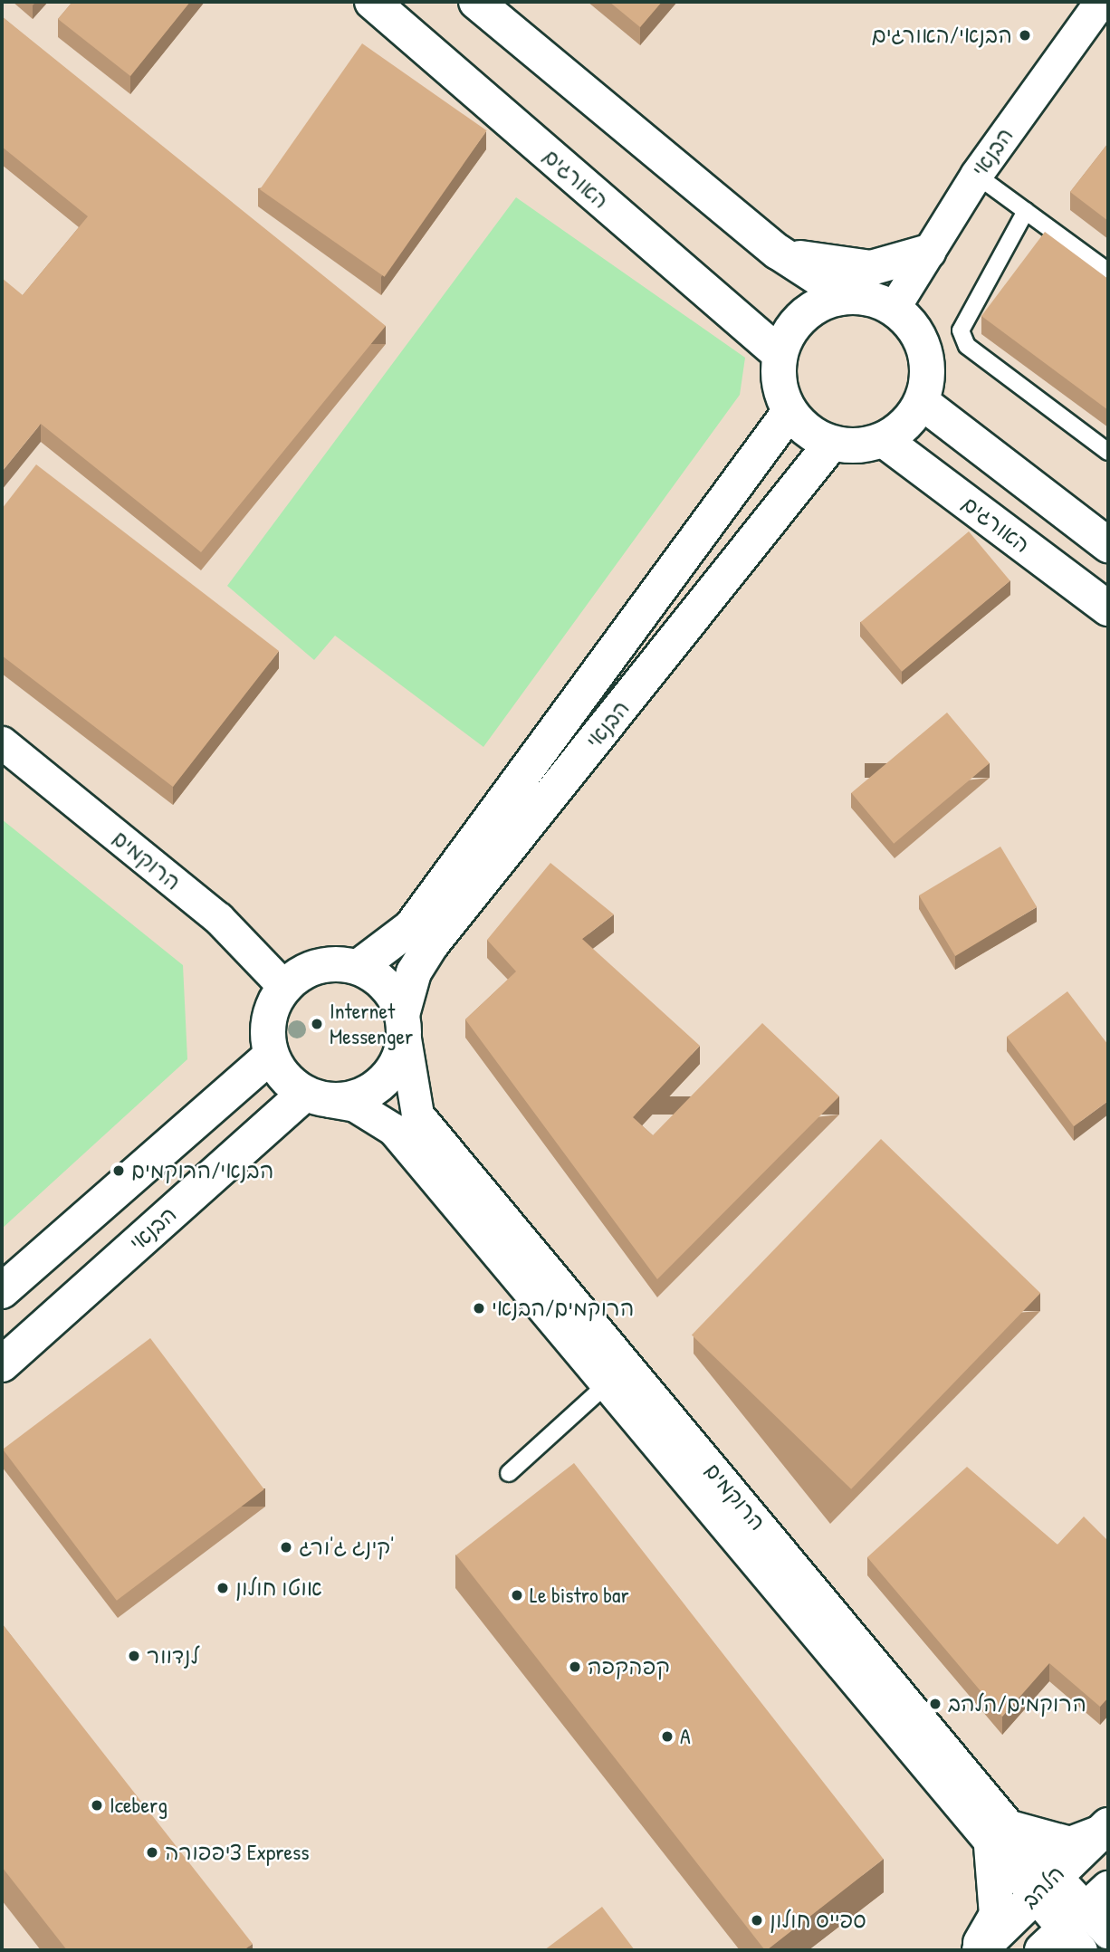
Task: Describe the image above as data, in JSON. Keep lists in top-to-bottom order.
{
  "streets": {
    "street": [
      "הבנאי",
      "האורגים",
      "הרוקמים",
      "הלהב"
    ]
  },
  "crossings": [
    ["הבנאי", "האורגים"],
    ["הבנאי", "הרוקמים"],
    ["הרוקמים", "הלהב"]
  ],
  "places": [
    "הבנאי/האורגים",
    "Internet Messenger",
    "הבנאי/הרוקמים",
    "הרוקמים/הבנאי",
    "קינג ג'ורג'",
    "אוטו חולון",
    "Le bistro bar",
    "לנדוור",
    "קפהקפה",
    "הרוקמים/הלהב",
    "A",
    "Iceberg",
    "ציפפורה Express",
    "ספייס חולון"
  ]
}
